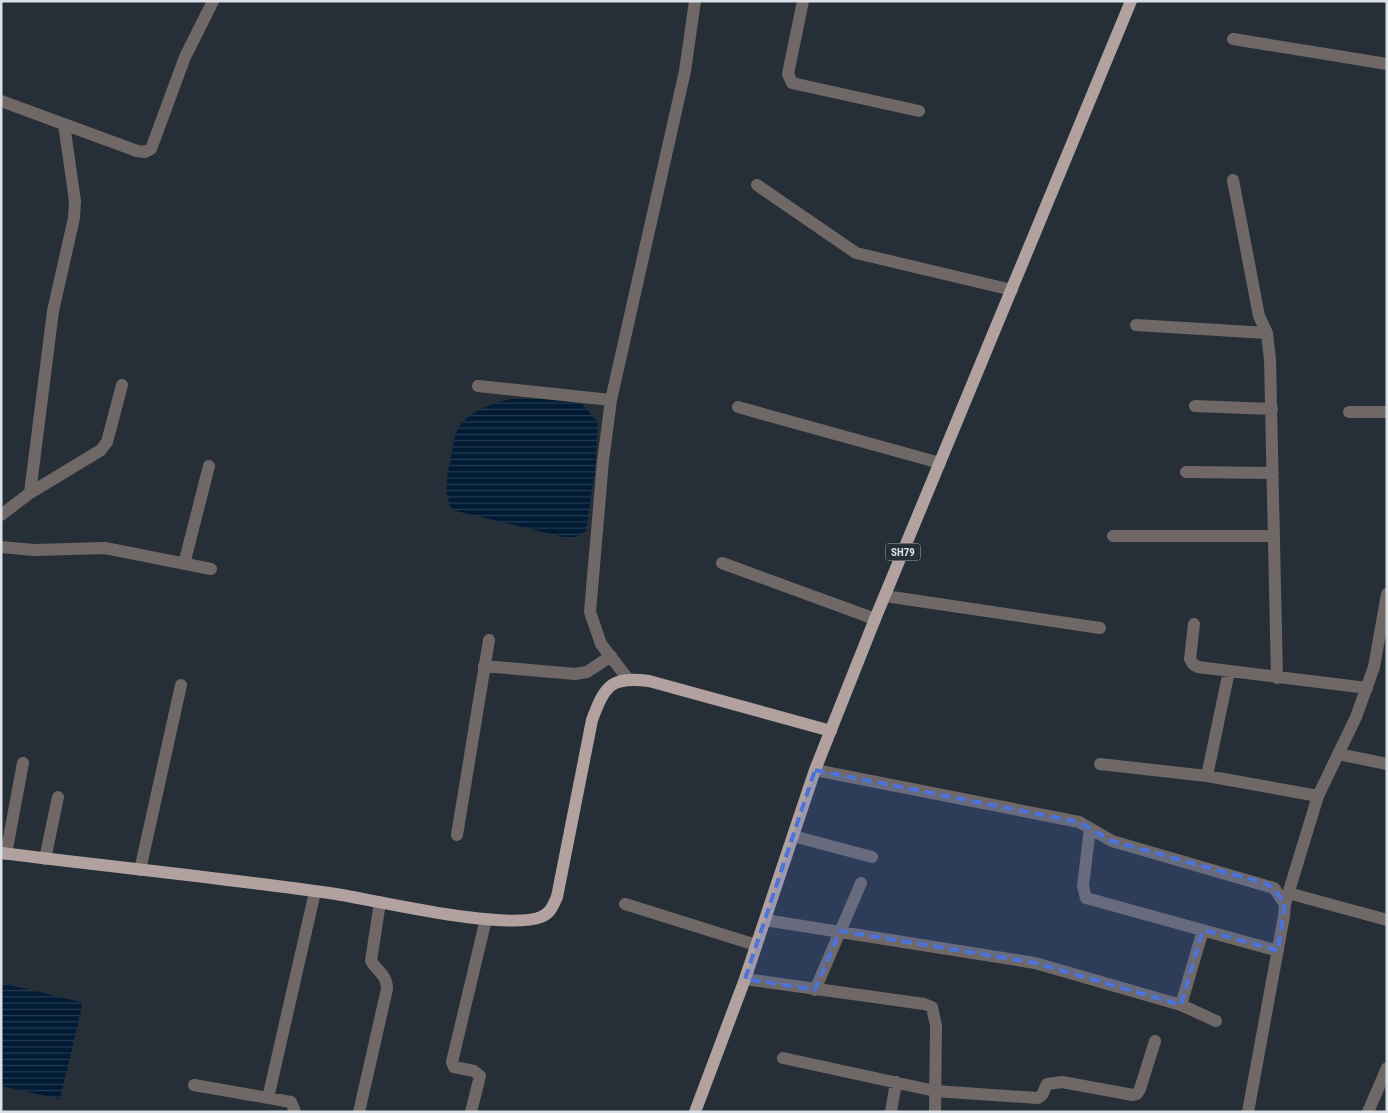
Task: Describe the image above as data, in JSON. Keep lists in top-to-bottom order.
{
  "streets": {
    "main road": ["SH79"]
  }
}
